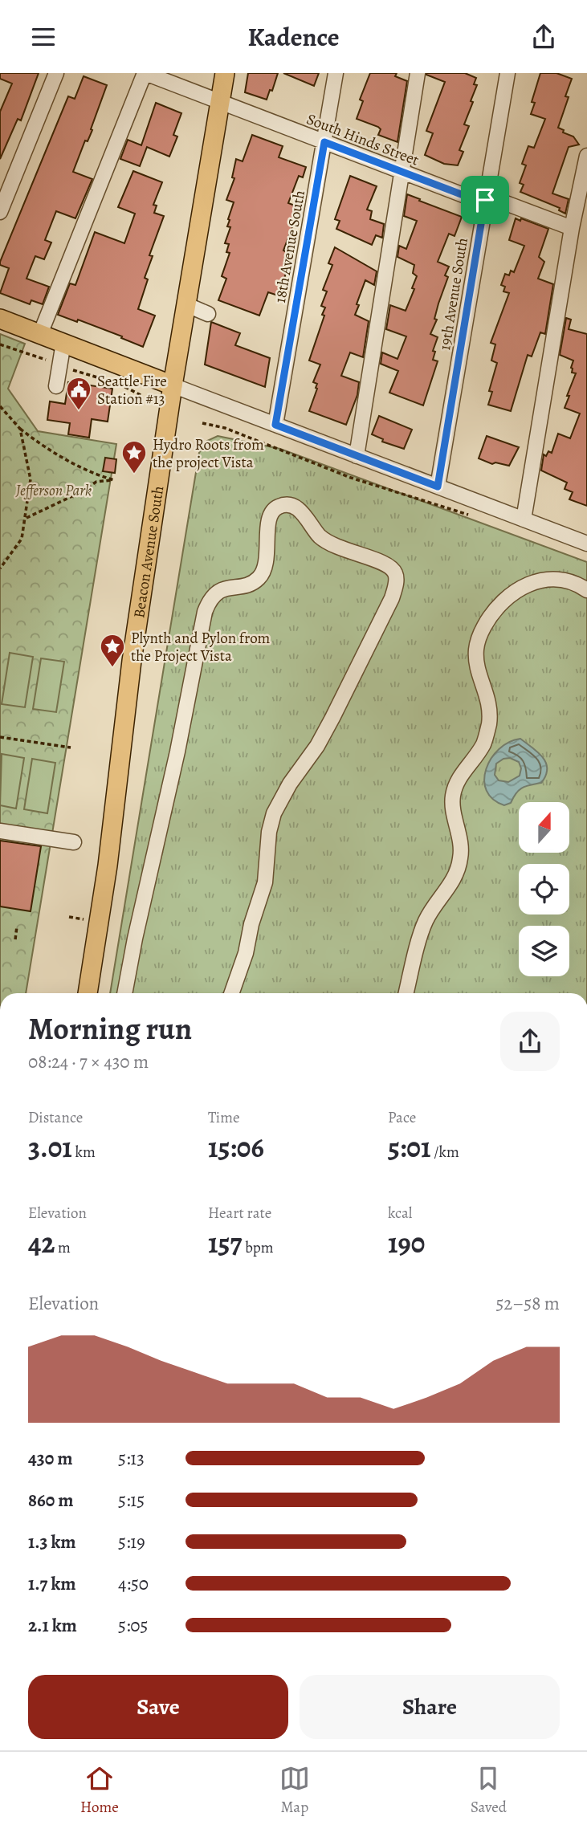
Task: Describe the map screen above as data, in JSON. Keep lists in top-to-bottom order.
{
  "streets": {
    "main road": ["Beacon Avenue South"],
    "street": ["South Hinds Street", "18th Avenue South", "19th Avenue South"]
  },
  "crossings": [
    ["South Hinds Street", "18th Avenue South"],
    ["South Hinds Street", "19th Avenue South"],
    ["South Hinds Street", "Beacon Avenue South"]
  ],
  "parks": ["Jefferson Park"],
  "places": {
    "public building": ["Seattle Fire Station #13"],
    "place": ["Hydro Roots from the project Vista", "Plynth and Pylon from the Project Vista"]
  },
  "north": "top",
  "page": {
    "header": "Kadence",
    "heading": ["Morning run", "08:24 · 7 × 430 m"],
    "stats": [
      ["Distance", "3.01 km"],
      ["Time", "15:06"],
      ["Pace", "5:01 /km"],
      ["Elevation", "42 m"],
      ["Heart rate", "157 bpm"],
      ["kcal", "190"]
    ],
    "chart": ["Elevation", "52–58 m"],
    "list": [
      {
        "name": "430 m",
        "note": "5:13"
      },
      {
        "name": "860 m",
        "note": "5:15"
      },
      {
        "name": "1.3 km",
        "note": "5:19"
      },
      {
        "name": "1.7 km",
        "note": "4:50"
      },
      {
        "name": "2.1 km",
        "note": "5:05"
      }
    ],
    "buttons": ["Save", "Share"],
    "tabs": ["Home", "Map", "Saved"]
  }
}
